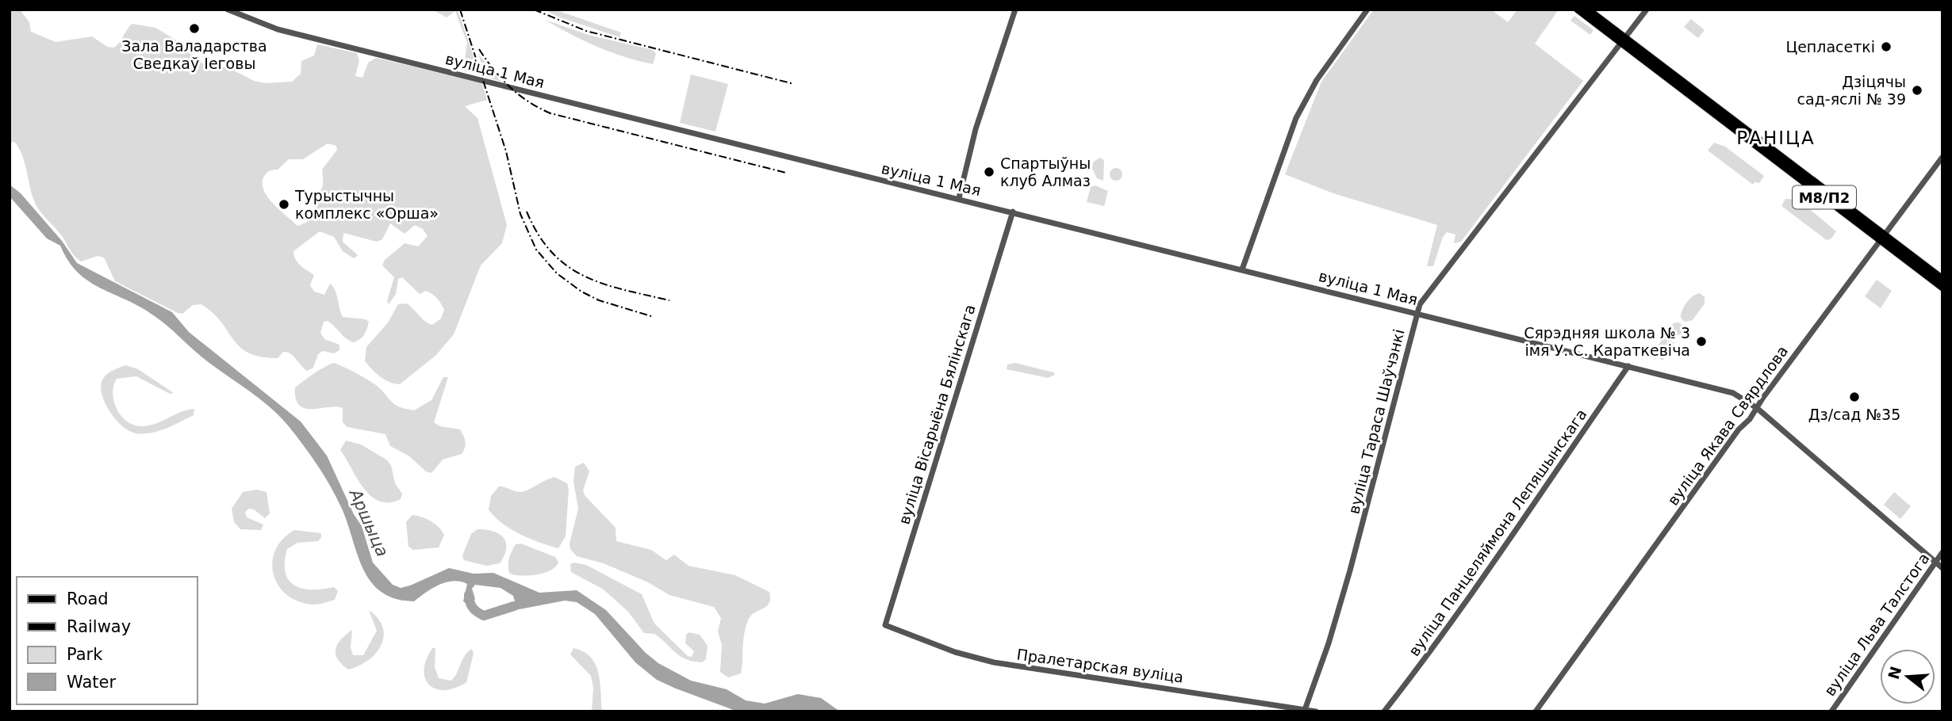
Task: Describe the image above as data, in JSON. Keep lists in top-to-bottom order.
{
  "streets": {
    "main road": ["М8/П2"],
    "street": [
      "вуліца 1 Мая",
      "вуліца Вісарыёна Бялінскага",
      "вуліца Тараса Шаўчэнкі",
      "вуліца Якава Свярдлова",
      "вуліца Панцеляймона Лепяшынскага",
      "вуліца Льва Талстога",
      "Пралетарская вуліца"
    ]
  },
  "crossings": [
    ["вуліца 1 Мая", "вуліца Вісарыёна Бялінскага"],
    ["вуліца 1 Мая", "вуліца Тараса Шаўчэнкі"],
    ["вуліца 1 Мая", "вуліца Якава Свярдлова"],
    ["вуліца 1 Мая", "вуліца Панцеляймона Лепяшынскага"],
    ["вуліца 1 Мая", "вуліца Льва Талстога"],
    ["М8/П2", "вуліца Тараса Шаўчэнкі"],
    ["М8/П2", "вуліца Якава Свярдлова"],
    ["вуліца Вісарыёна Бялінскага", "Пралетарская вуліца"],
    ["вуліца Тараса Шаўчэнкі", "Пралетарская вуліца"]
  ],
  "districts": ["РАНІЦА"],
  "water": ["Аршыца"],
  "places": [
    "Зала Валадарства Сведкаў Іеговы",
    "Цепласеткі",
    "Дзіцячы сад-яслі № 39",
    "Спартыўны клуб Алмаз",
    "Турыстычны комплекс «Орша»",
    "Сярэдняя школа № 3 імя У. С. Караткевіча",
    "Дз/сад №35"
  ],
  "legend": [
    "Road",
    "Railway",
    "Park",
    "Water"
  ],
  "north": "left"
}
